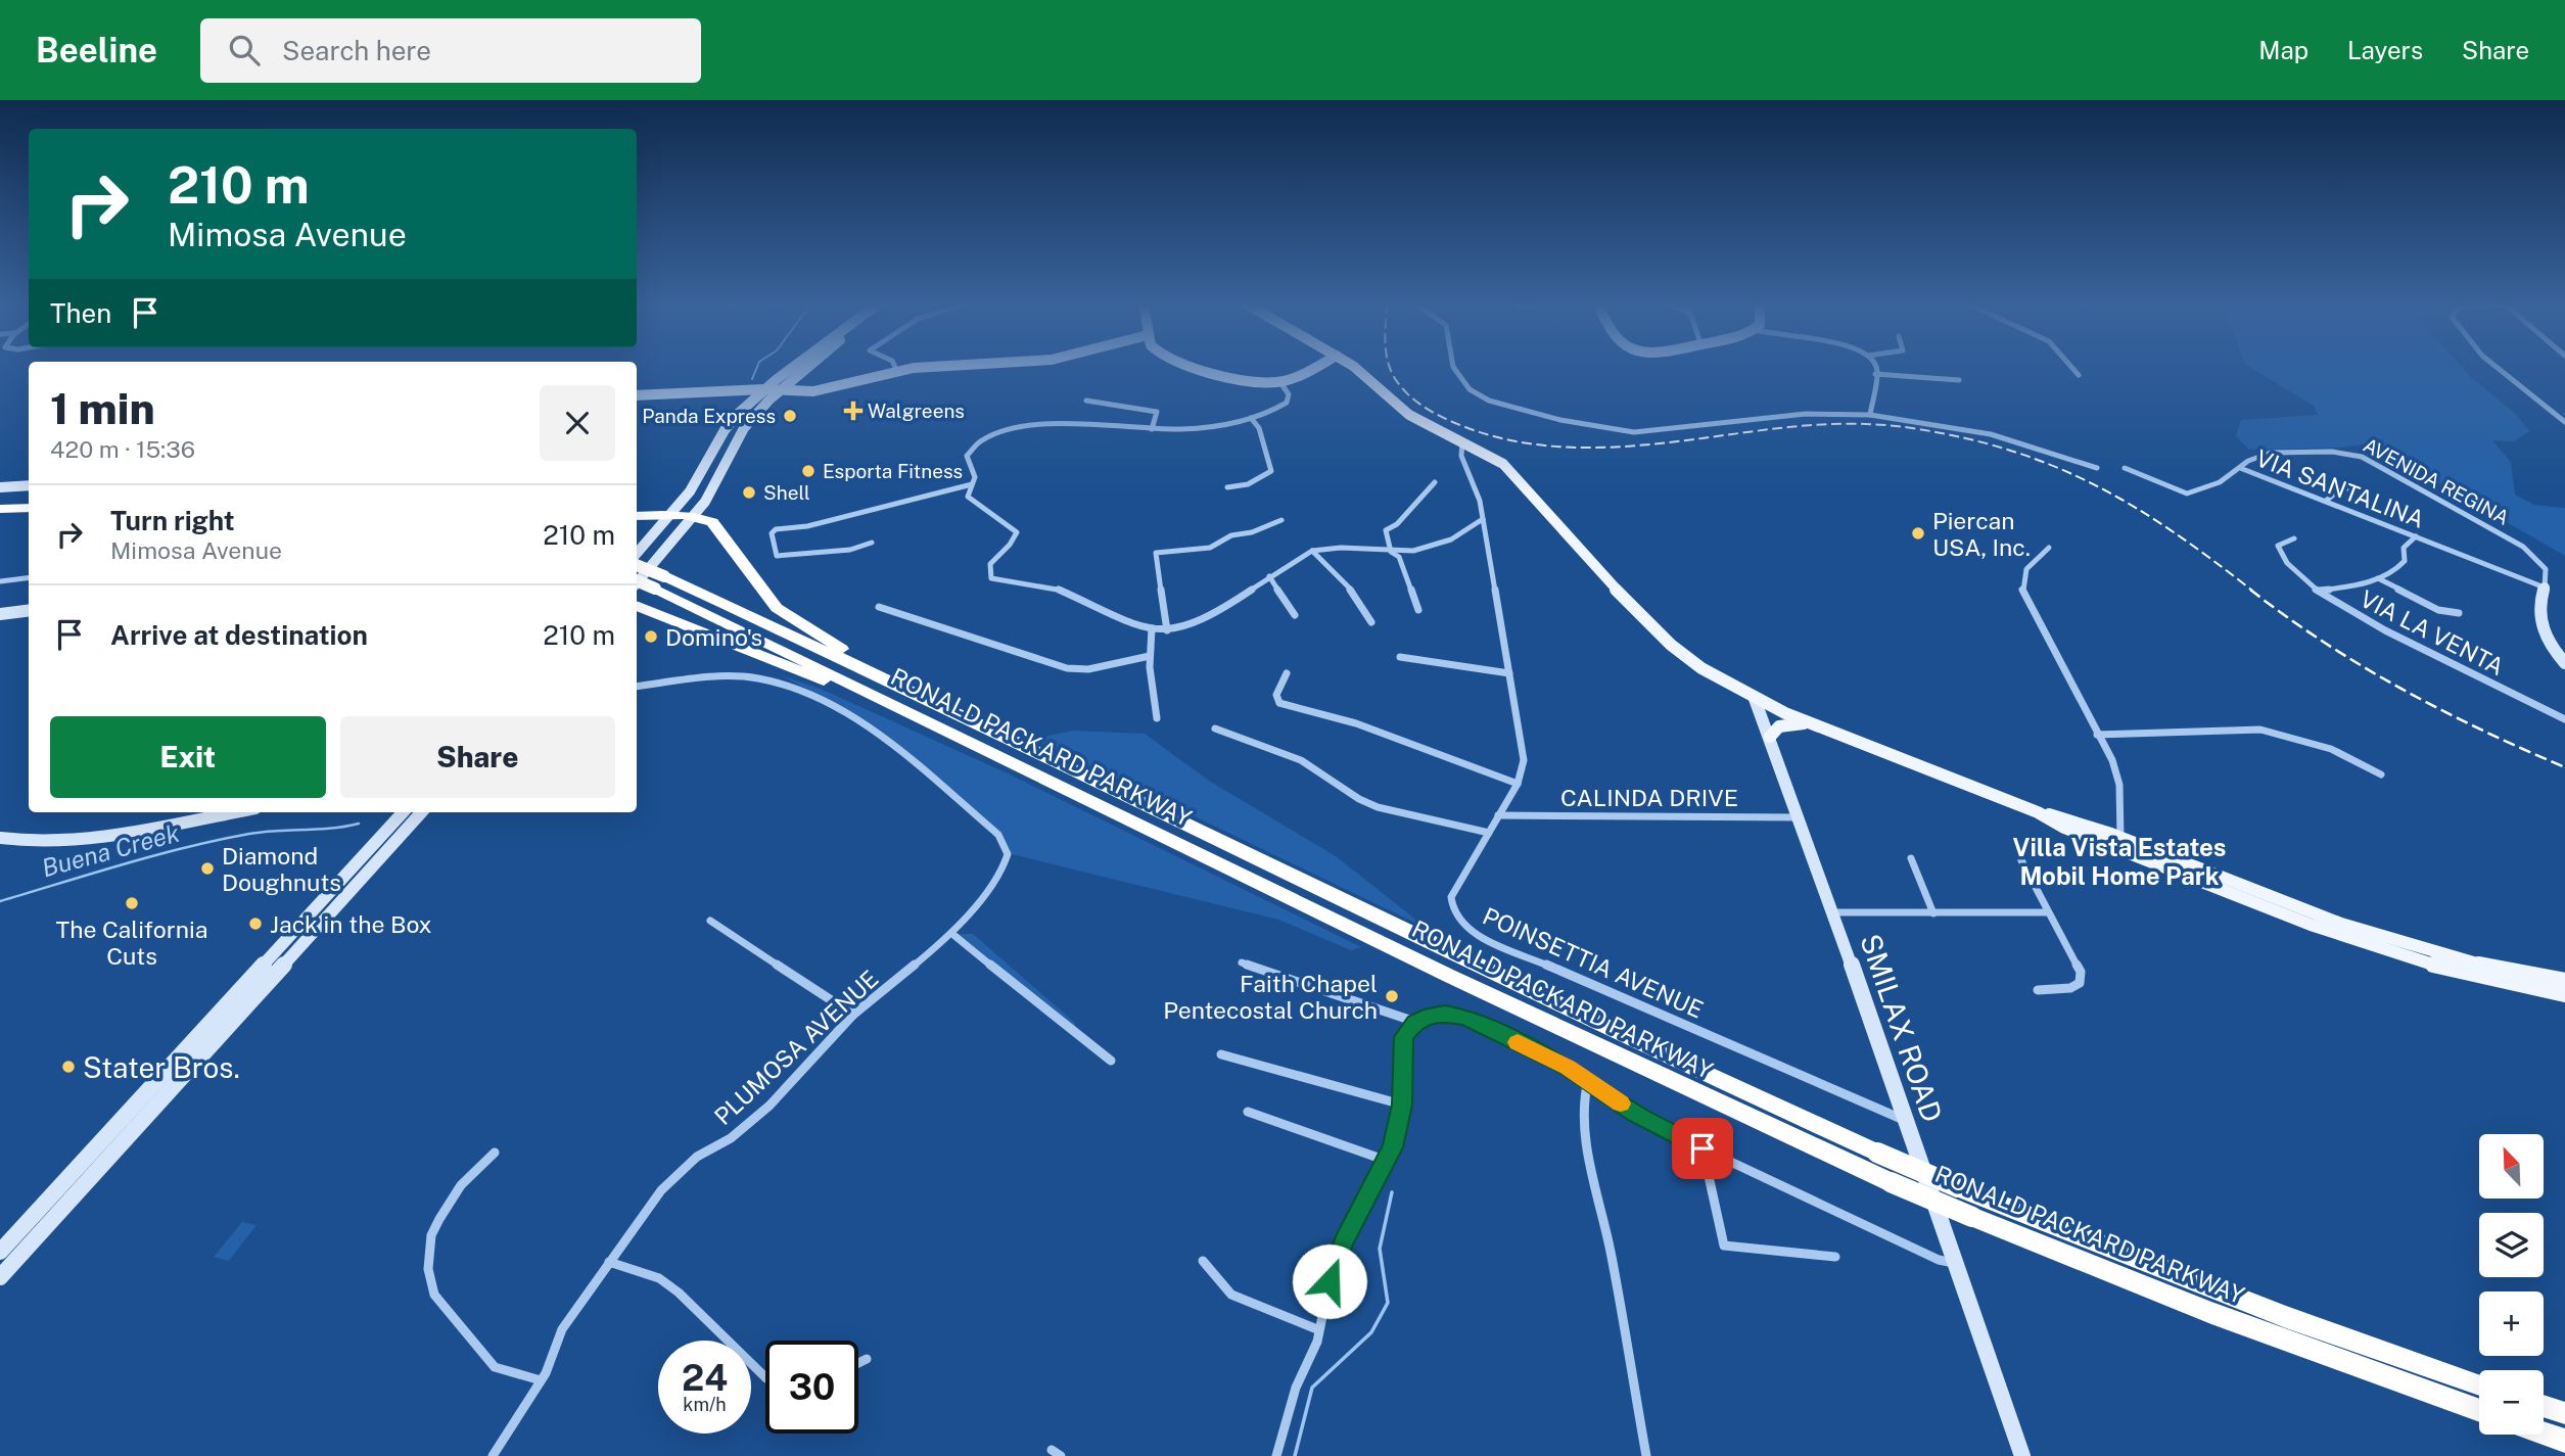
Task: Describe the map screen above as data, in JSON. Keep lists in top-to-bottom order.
{
  "streets": {
    "highway": ["RONALD PACKARD PARKWAY"],
    "street": [
      "AVENIDA REGINA",
      "VIA SANTALINA",
      "VIA LA VENTA",
      "CALINDA DRIVE",
      "POINSETTIA AVENUE",
      "SMILAX ROAD",
      "PLUMOSA AVENUE"
    ]
  },
  "crossings": [
    ["AVENIDA REGINA", "VIA SANTALINA"],
    ["CALINDA DRIVE", "POINSETTIA AVENUE"],
    ["CALINDA DRIVE", "SMILAX ROAD"],
    ["POINSETTIA AVENUE", "SMILAX ROAD"]
  ],
  "districts": ["Villa Vista Estates Mobil Home Park"],
  "water": ["Buena Creek"],
  "places": {
    "health": ["Walgreens"],
    "other": [
      "Panda Express",
      "Esporta Fitness",
      "Shell",
      "Piercan USA, Inc.",
      "Domino's",
      "Diamond Doughnuts",
      "The California Cuts",
      "Jack in the Box",
      "Faith Chapel Pentecostal Church",
      "Stater Bros."
    ]
  },
  "north": "top left",
  "page": {
    "header": "Beeline",
    "search": "Search here",
    "nav": ["Map", "Layers", "Share"],
    "turn": ["210 m", "Mimosa Avenue"],
    "then": "Then",
    "heading": ["1 min", "420 m · 15:36"],
    "list": [
      {
        "name": "Turn right",
        "note": "Mimosa Avenue",
        "value": "210 m"
      },
      {
        "name": "Arrive at destination",
        "value": "210 m"
      }
    ],
    "buttons": ["Exit", "Share"],
    "map_buttons": ["+", "−"],
    "speed": "24 km/h",
    "limit": "30"
  }
}
